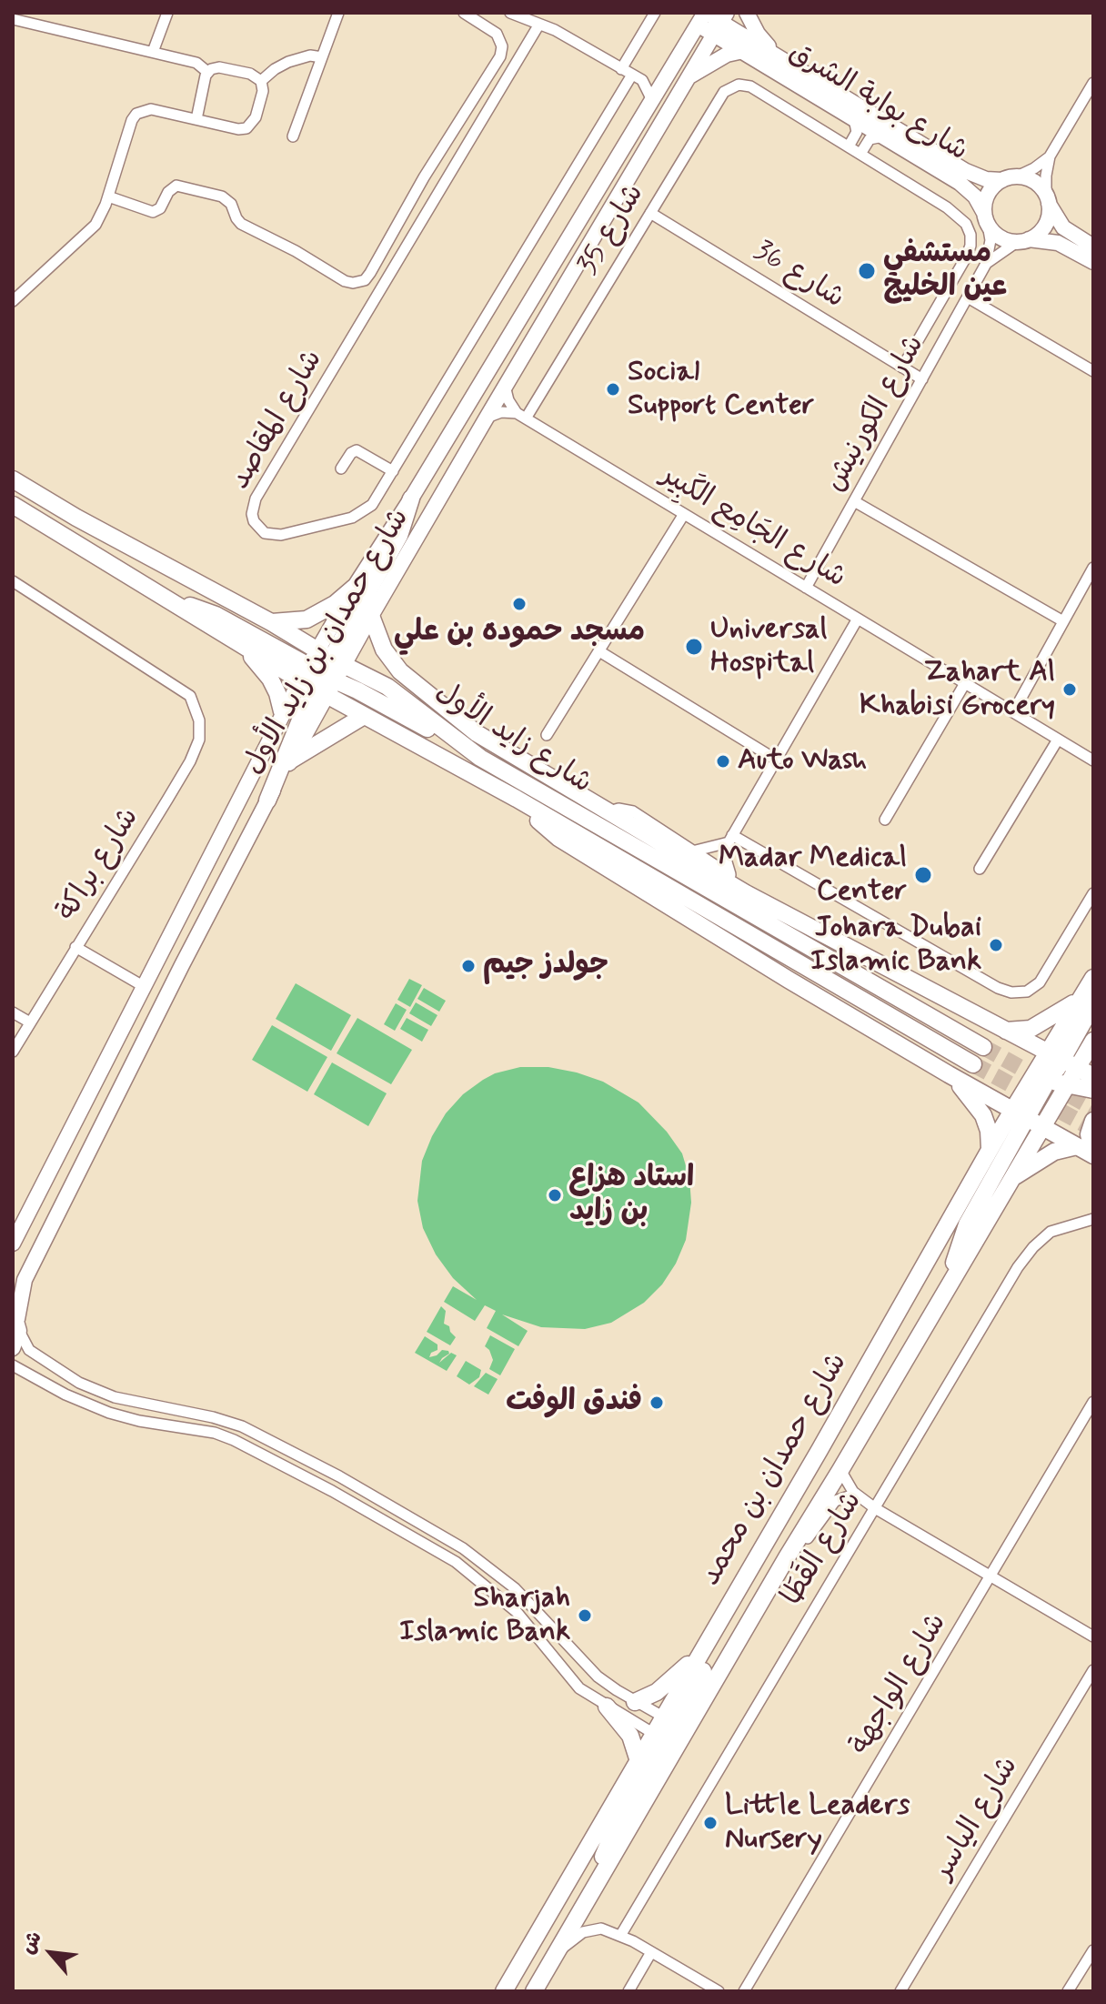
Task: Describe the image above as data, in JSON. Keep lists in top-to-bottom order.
{
  "streets": {
    "main road": [
      "شارع بوابة الشرق",
      "شارع حمدان بن زايد الأول",
      "شارع زايد الأول",
      "شارع حمدان بن محمد"
    ],
    "street": [
      "شارع 35",
      "شارع 36",
      "شارع الكورنيش",
      "شارع المقاصد",
      "شارع الجَامِع الكَبِير",
      "شارع براكة",
      "شارع القَطَا",
      "شارع الواجهة",
      "شارع الياسر"
    ]
  },
  "crossings": [
    ["شارع بوابة الشرق", "شارع الكورنيش"],
    ["شارع بوابة الشرق", "شارع حمدان بن زايد الأول"],
    ["شارع 35", "شارع 36"],
    ["شارع 35", "شارع الجَامِع الكَبِير"],
    ["شارع 36", "شارع الكورنيش"],
    ["شارع الكورنيش", "شارع الجَامِع الكَبِير"],
    ["شارع حمدان بن زايد الأول", "شارع زايد الأول"]
  ],
  "places": [
    "مستشفي عين الخليج",
    "Social Support Center",
    "مسجد حموده بن علي",
    "Universal Hospital",
    "Zahart Al Khabisi Grocery",
    "Auto Wash",
    "Madar Medical Center",
    "Johara Dubai Islamic Bank",
    "جولدز جيم",
    "استاد هزاع بن زايد",
    "فندق الوفت",
    "Sharjah Islamic Bank",
    "Little Leaders Nursery"
  ],
  "north": "top left"
}
